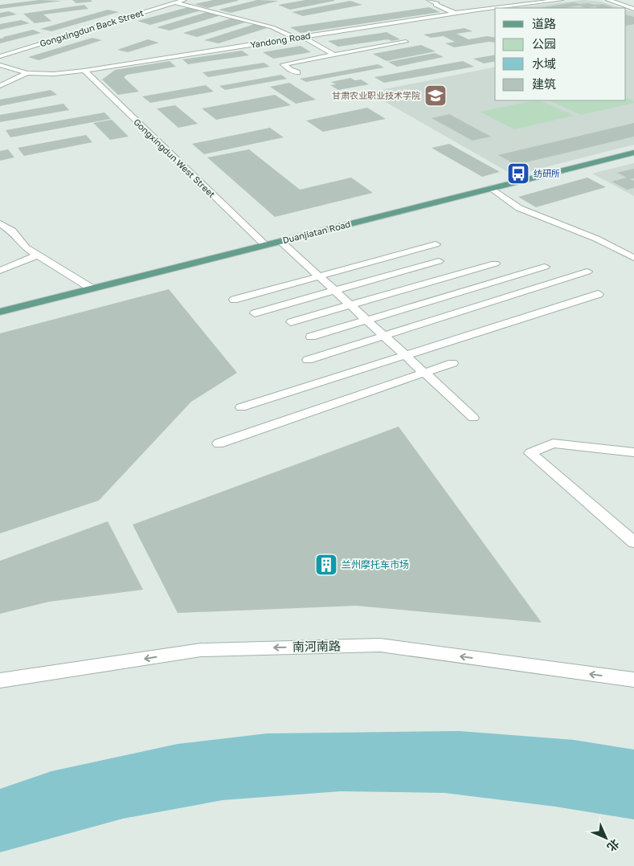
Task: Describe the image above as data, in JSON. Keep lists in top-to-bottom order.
{
  "streets": {
    "main road": ["Duanjiatan Road"],
    "street": [
      "Gongxingdun Back Street",
      "Yandong Road",
      "Gongxingdun West Street",
      "南河南路"
    ]
  },
  "crossings": [
    ["Yandong Road", "Gongxingdun West Street"],
    ["Gongxingdun West Street", "Duanjiatan Road"]
  ],
  "one_way": ["南河南路"],
  "places": {
    "school or university": ["甘肃农业职业技术学院"],
    "bus stop": ["纺研所"],
    "building": ["兰州摩托车市场"]
  },
  "legend": [
    "道路",
    "公园",
    "水域",
    "建筑"
  ],
  "north": "bottom right"
}
